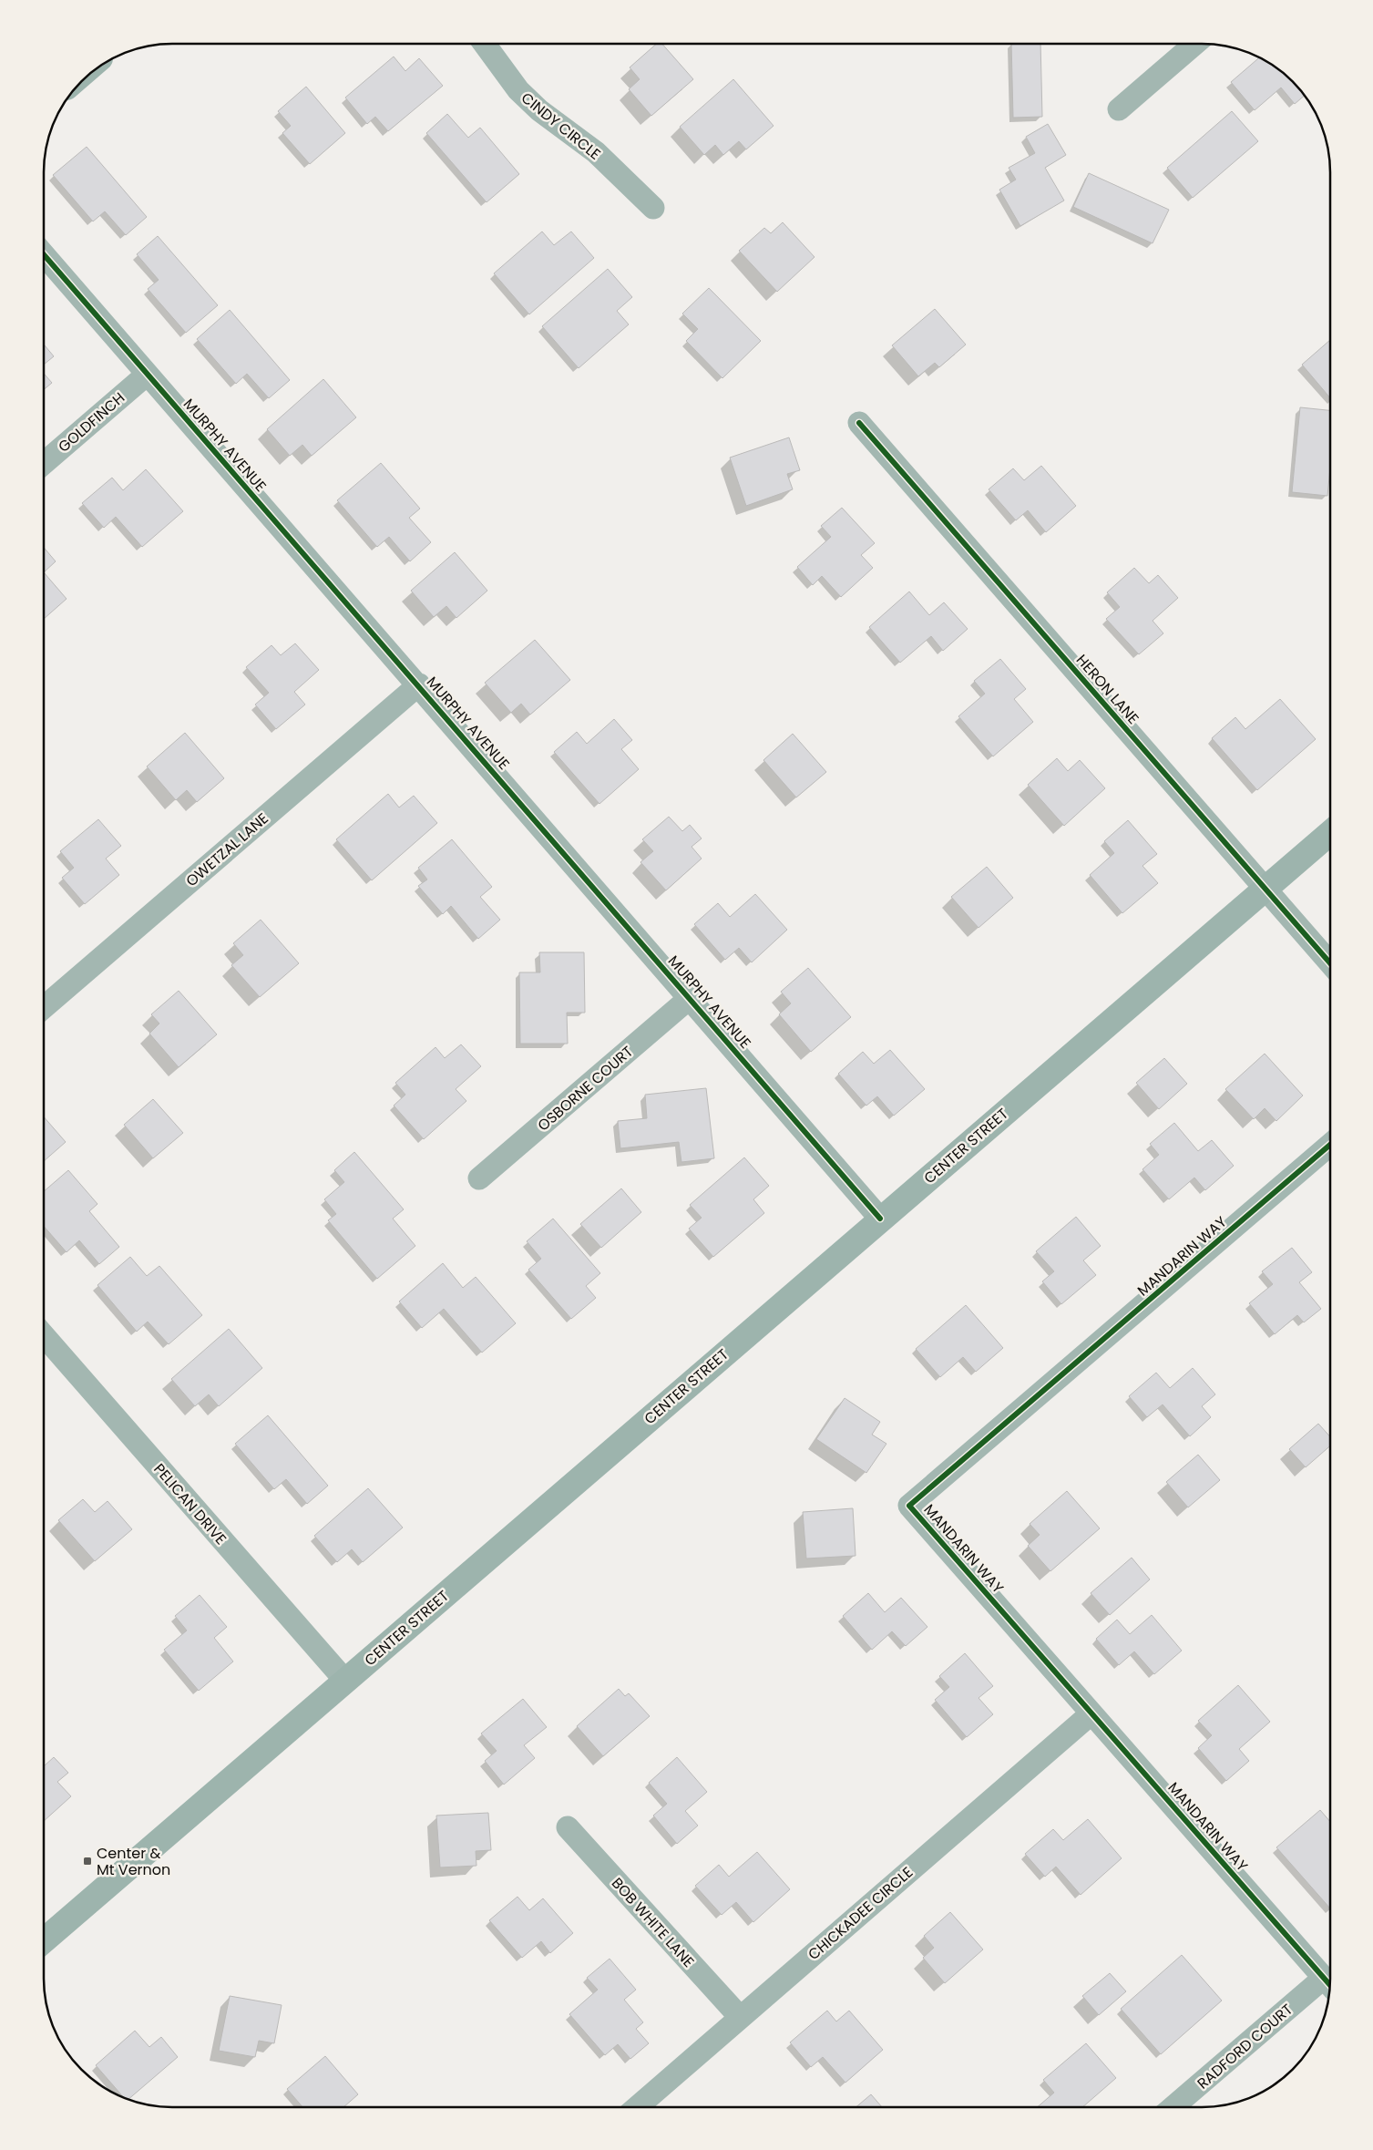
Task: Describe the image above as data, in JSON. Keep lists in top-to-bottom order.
{
  "streets": {
    "main road": ["CENTER STREET"],
    "street": [
      "CINDY CIRCLE",
      "GOLDFINCH",
      "MURPHY AVENUE",
      "HERON LANE",
      "OWETZAL LANE",
      "OSBORNE COURT",
      "MANDARIN WAY",
      "PELICAN DRIVE",
      "CHICKADEE CIRCLE",
      "BOB WHITE LANE",
      "RADFORD COURT"
    ]
  },
  "crossings": [
    ["GOLDFINCH", "MURPHY AVENUE"],
    ["MURPHY AVENUE", "OWETZAL LANE"],
    ["MURPHY AVENUE", "OSBORNE COURT"],
    ["MURPHY AVENUE", "CENTER STREET"],
    ["HERON LANE", "CENTER STREET"],
    ["CENTER STREET", "PELICAN DRIVE"],
    ["MANDARIN WAY", "CHICKADEE CIRCLE"],
    ["CHICKADEE CIRCLE", "BOB WHITE LANE"]
  ],
  "places": {
    "transit": ["Center & Mt Vernon"]
  }
}
